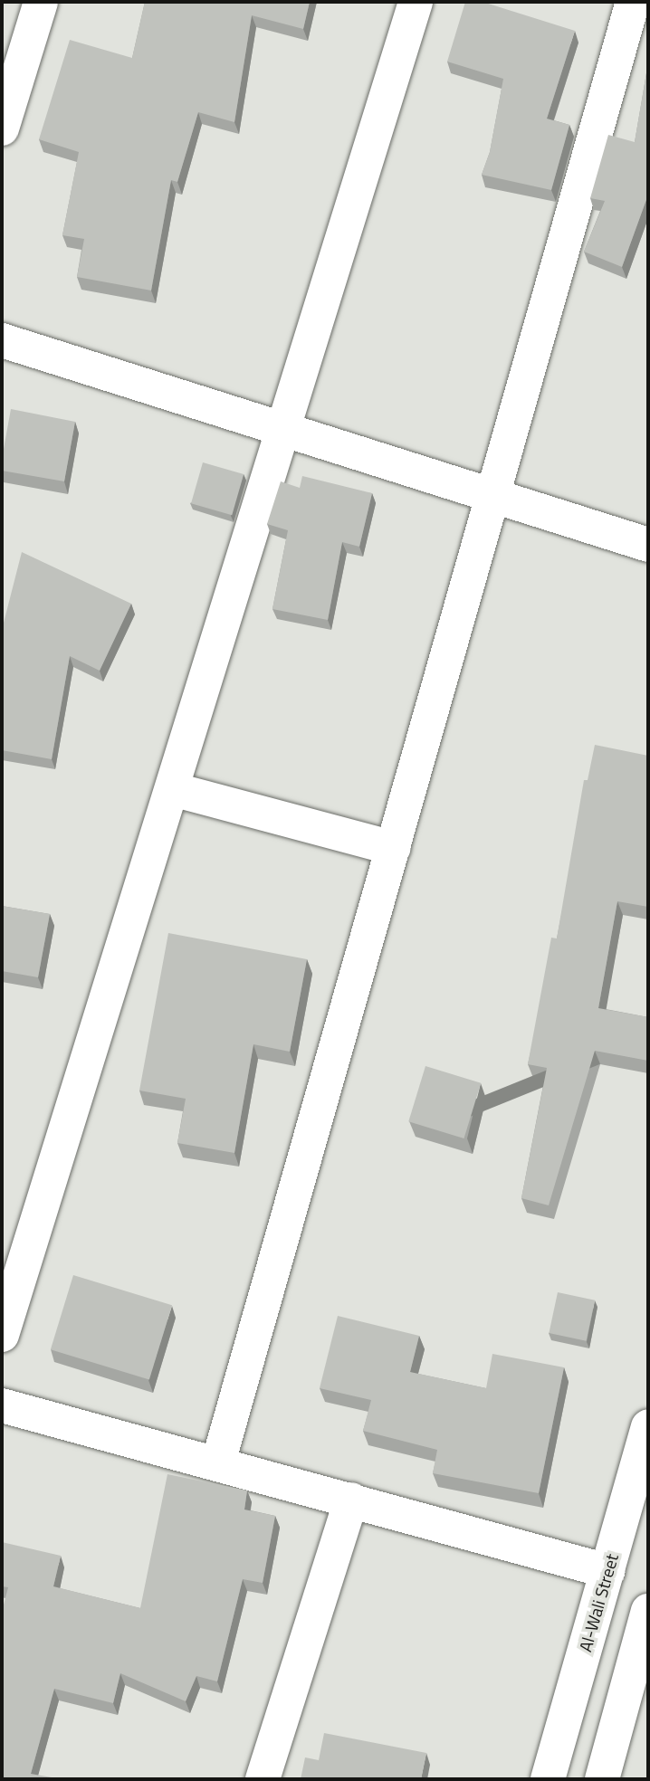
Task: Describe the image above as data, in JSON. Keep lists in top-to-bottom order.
{
  "streets": {
    "street": ["Al-Wali Street"]
  }
}
